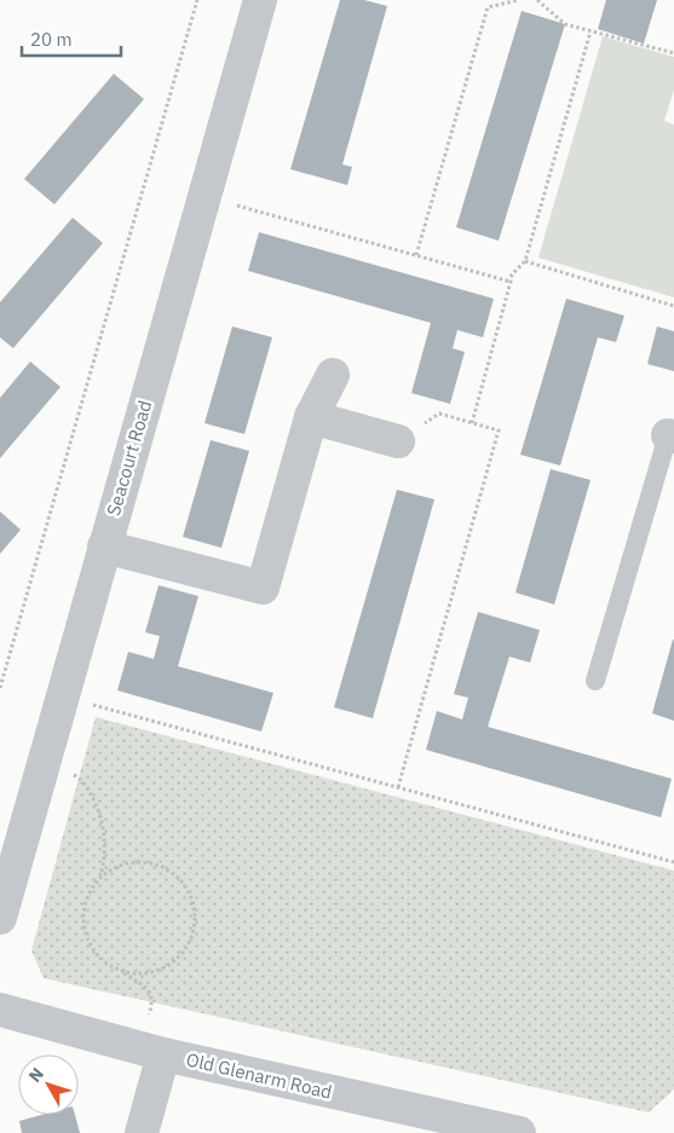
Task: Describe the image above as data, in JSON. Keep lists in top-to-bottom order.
{
  "streets": {
    "street": ["Seacourt Road", "Old Glenarm Road"]
  },
  "scale_bar": "20 m",
  "north": "top left"
}
